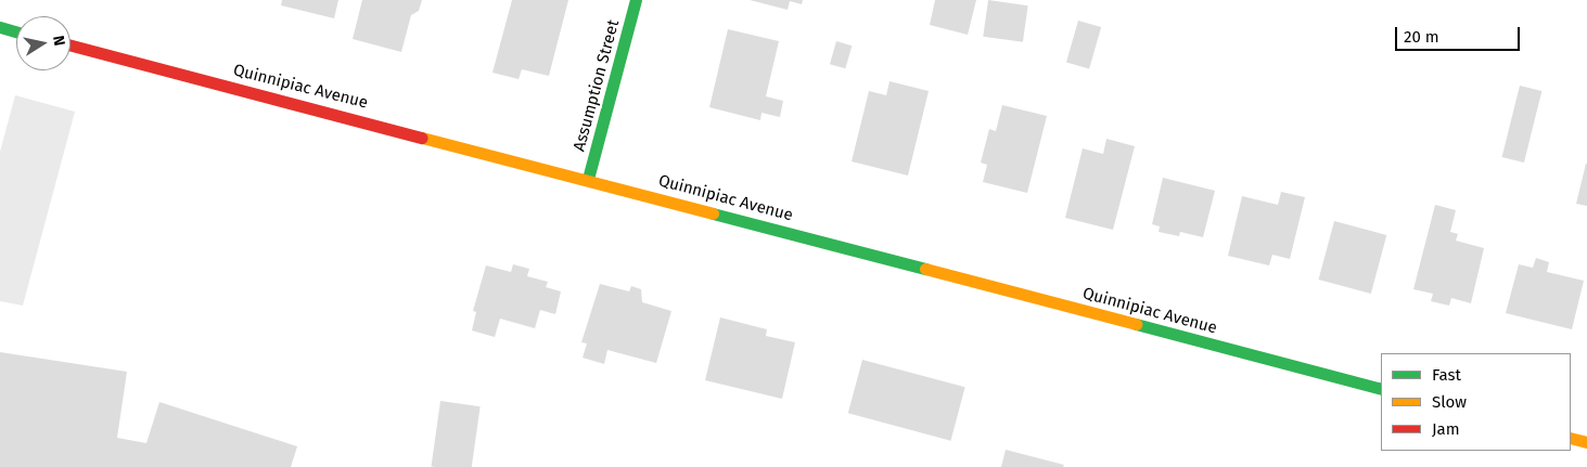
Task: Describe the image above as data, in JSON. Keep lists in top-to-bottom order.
{
  "streets": {
    "main road": ["Assumption Street", "Quinnipiac Avenue"]
  },
  "crossings": [
    ["Assumption Street", "Quinnipiac Avenue"]
  ],
  "legend": ["Fast", "Slow", "Jam"],
  "scale_bar": "20 m",
  "north": "right"
}
